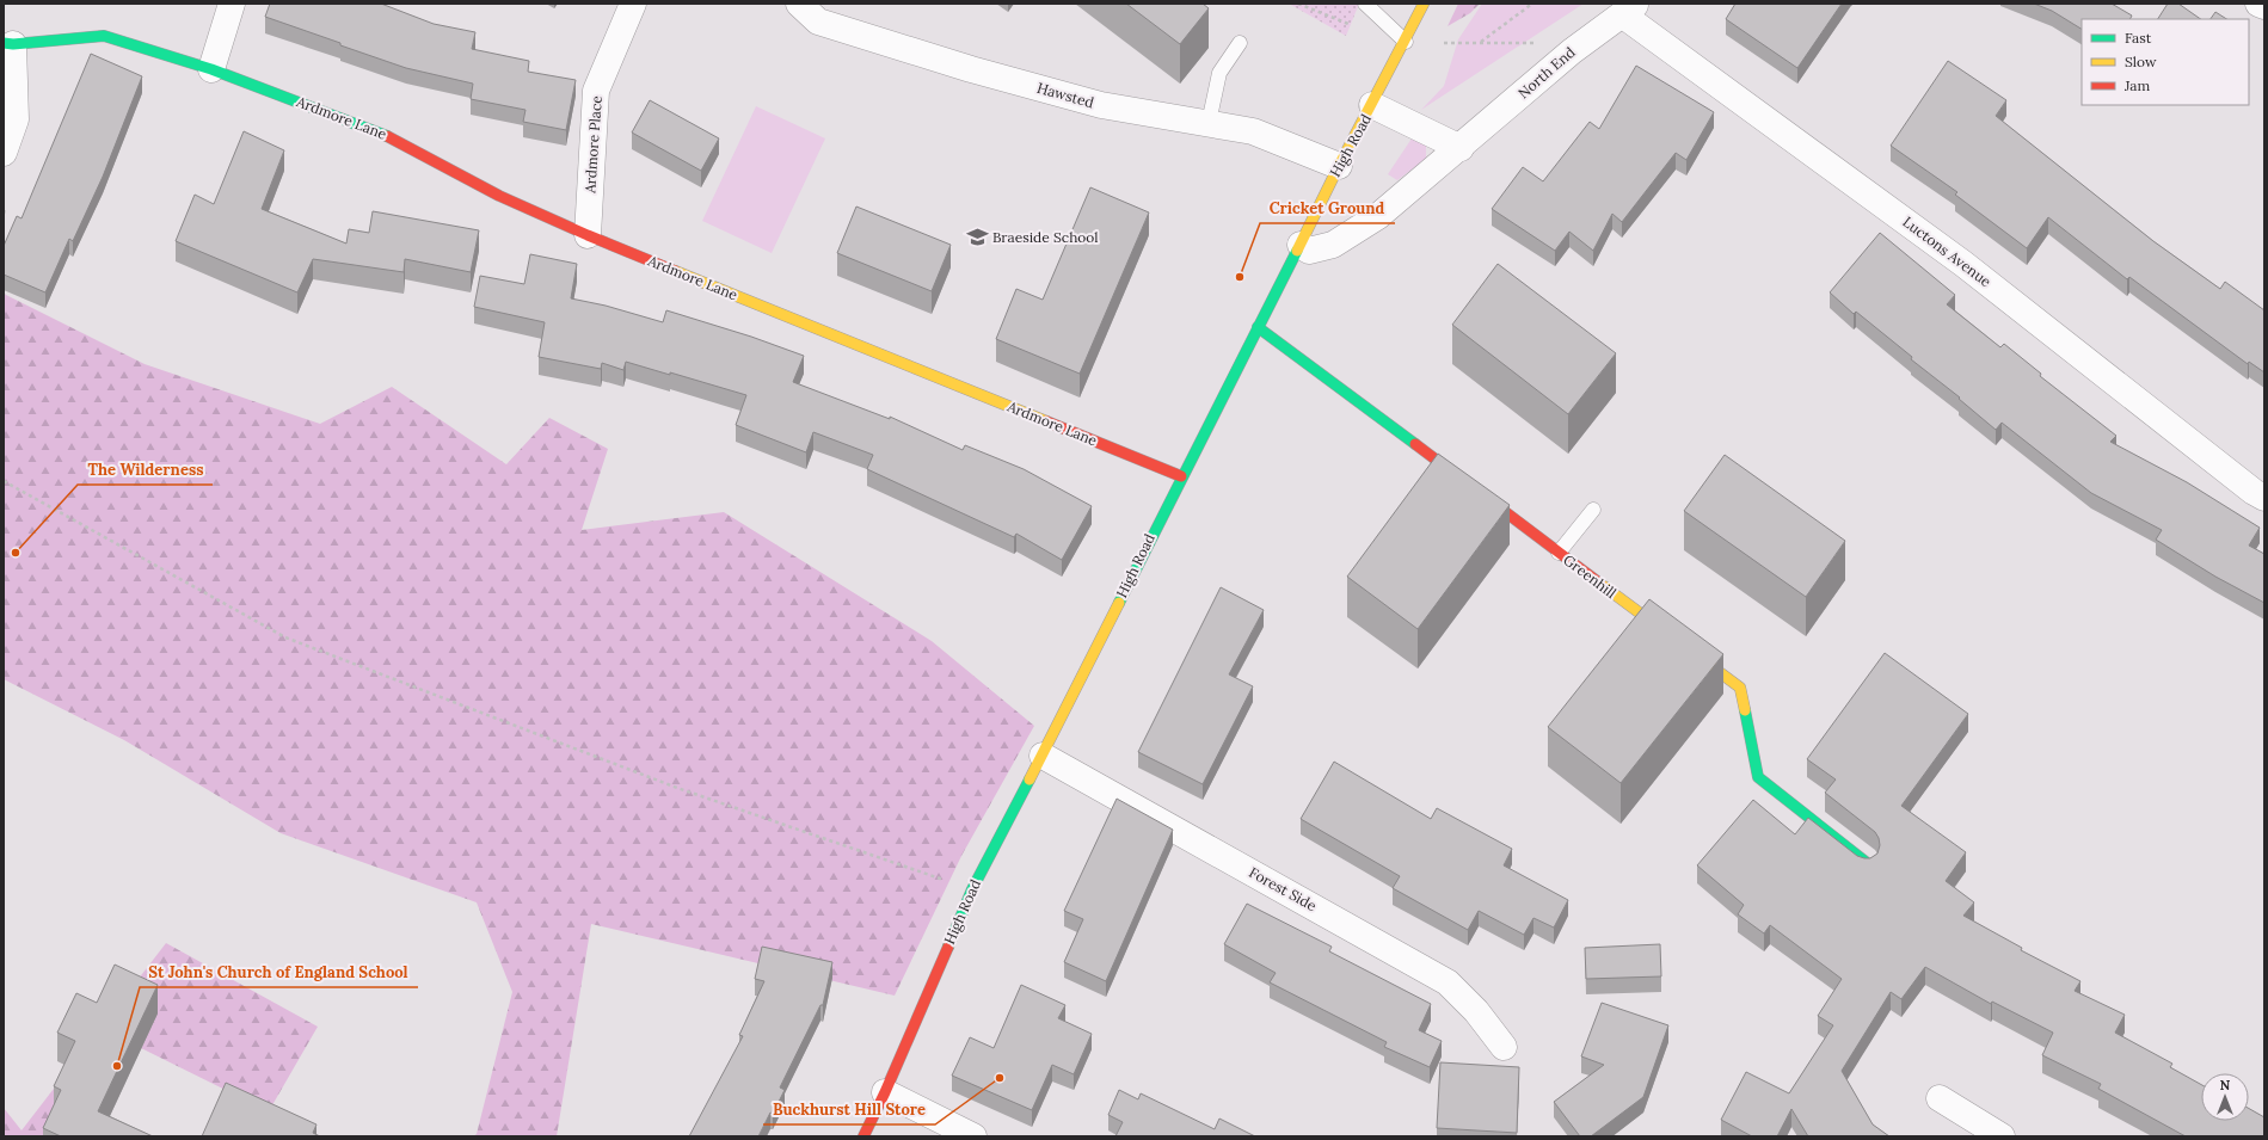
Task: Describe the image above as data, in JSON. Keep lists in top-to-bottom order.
{
  "streets": {
    "street": [
      "North End",
      "Hawsted",
      "Ardmore Lane",
      "Ardmore Place",
      "High Road",
      "Luctons Avenue",
      "Greenhill",
      "Forest Side"
    ]
  },
  "crossings": [
    ["North End", "High Road"],
    ["North End", "Luctons Avenue"],
    ["Hawsted", "High Road"],
    ["Ardmore Lane", "Ardmore Place"],
    ["Ardmore Lane", "High Road"],
    ["High Road", "Greenhill"],
    ["High Road", "Forest Side"]
  ],
  "places": {
    "school or university": ["Braeside School"],
    "other": [
      "Cricket Ground",
      "The Wilderness",
      "St John's Church of England School",
      "Buckhurst Hill Store"
    ]
  },
  "legend": ["Fast", "Slow", "Jam"],
  "north": "top"
}
